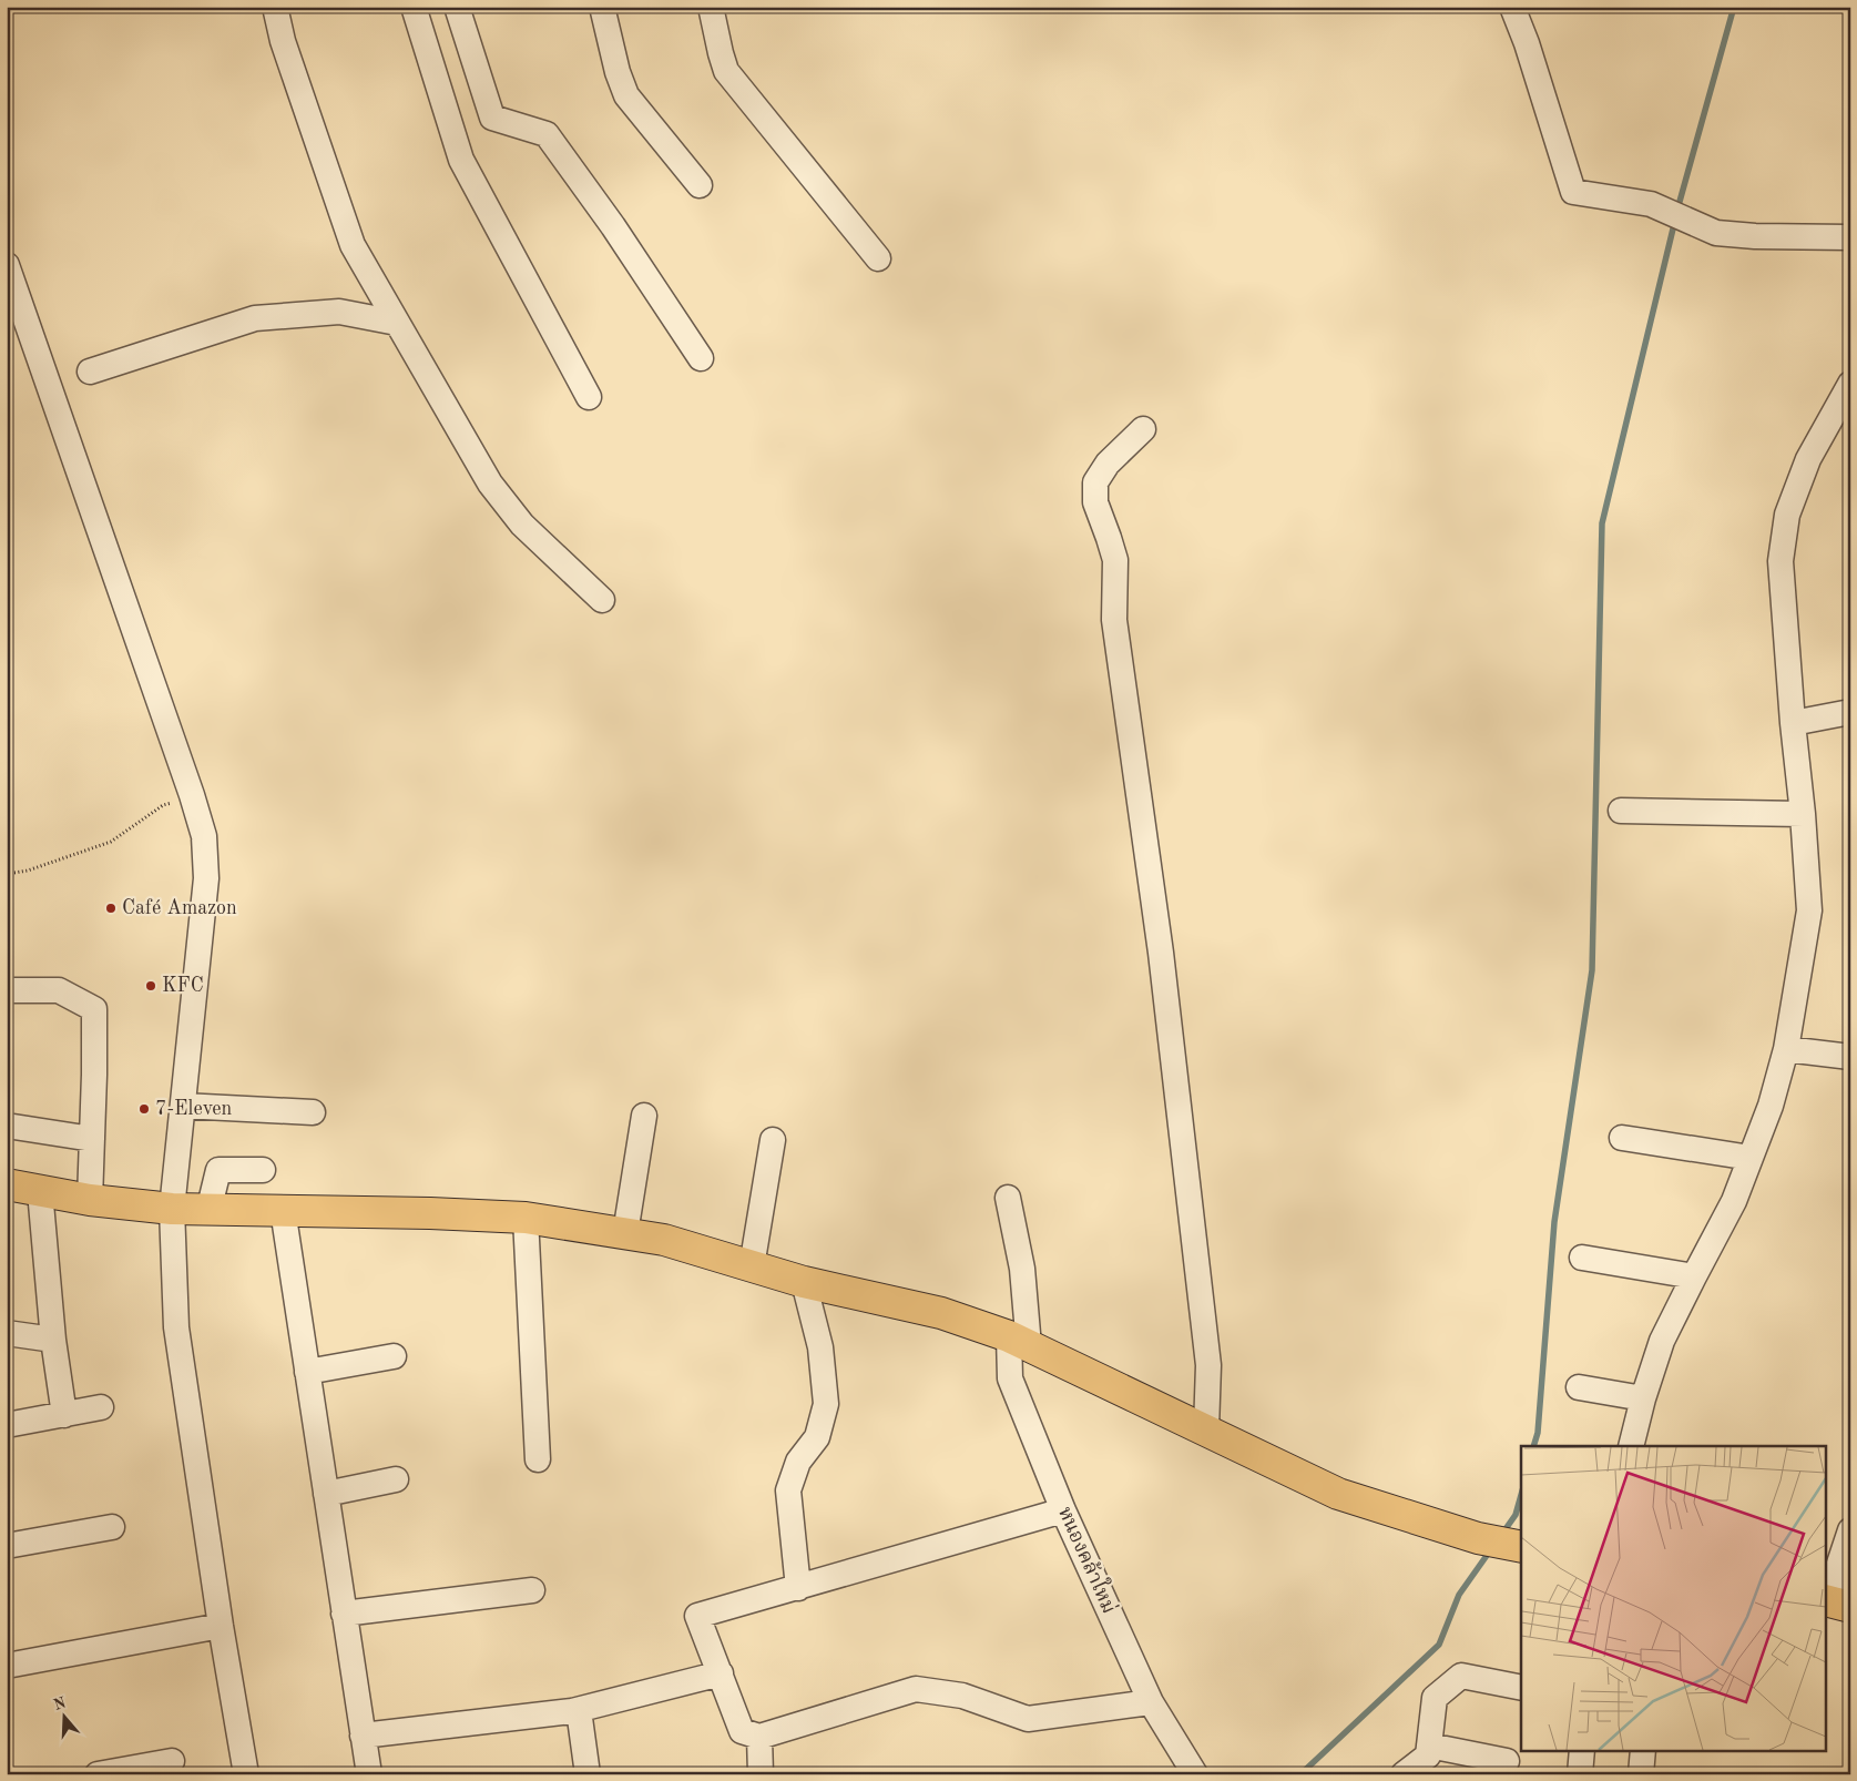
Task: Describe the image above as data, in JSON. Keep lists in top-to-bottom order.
{
  "streets": {
    "street": ["หนองคล้าใหม่"]
  },
  "places": ["Café Amazon", "KFC", "7-Eleven"],
  "north": "top"
}
